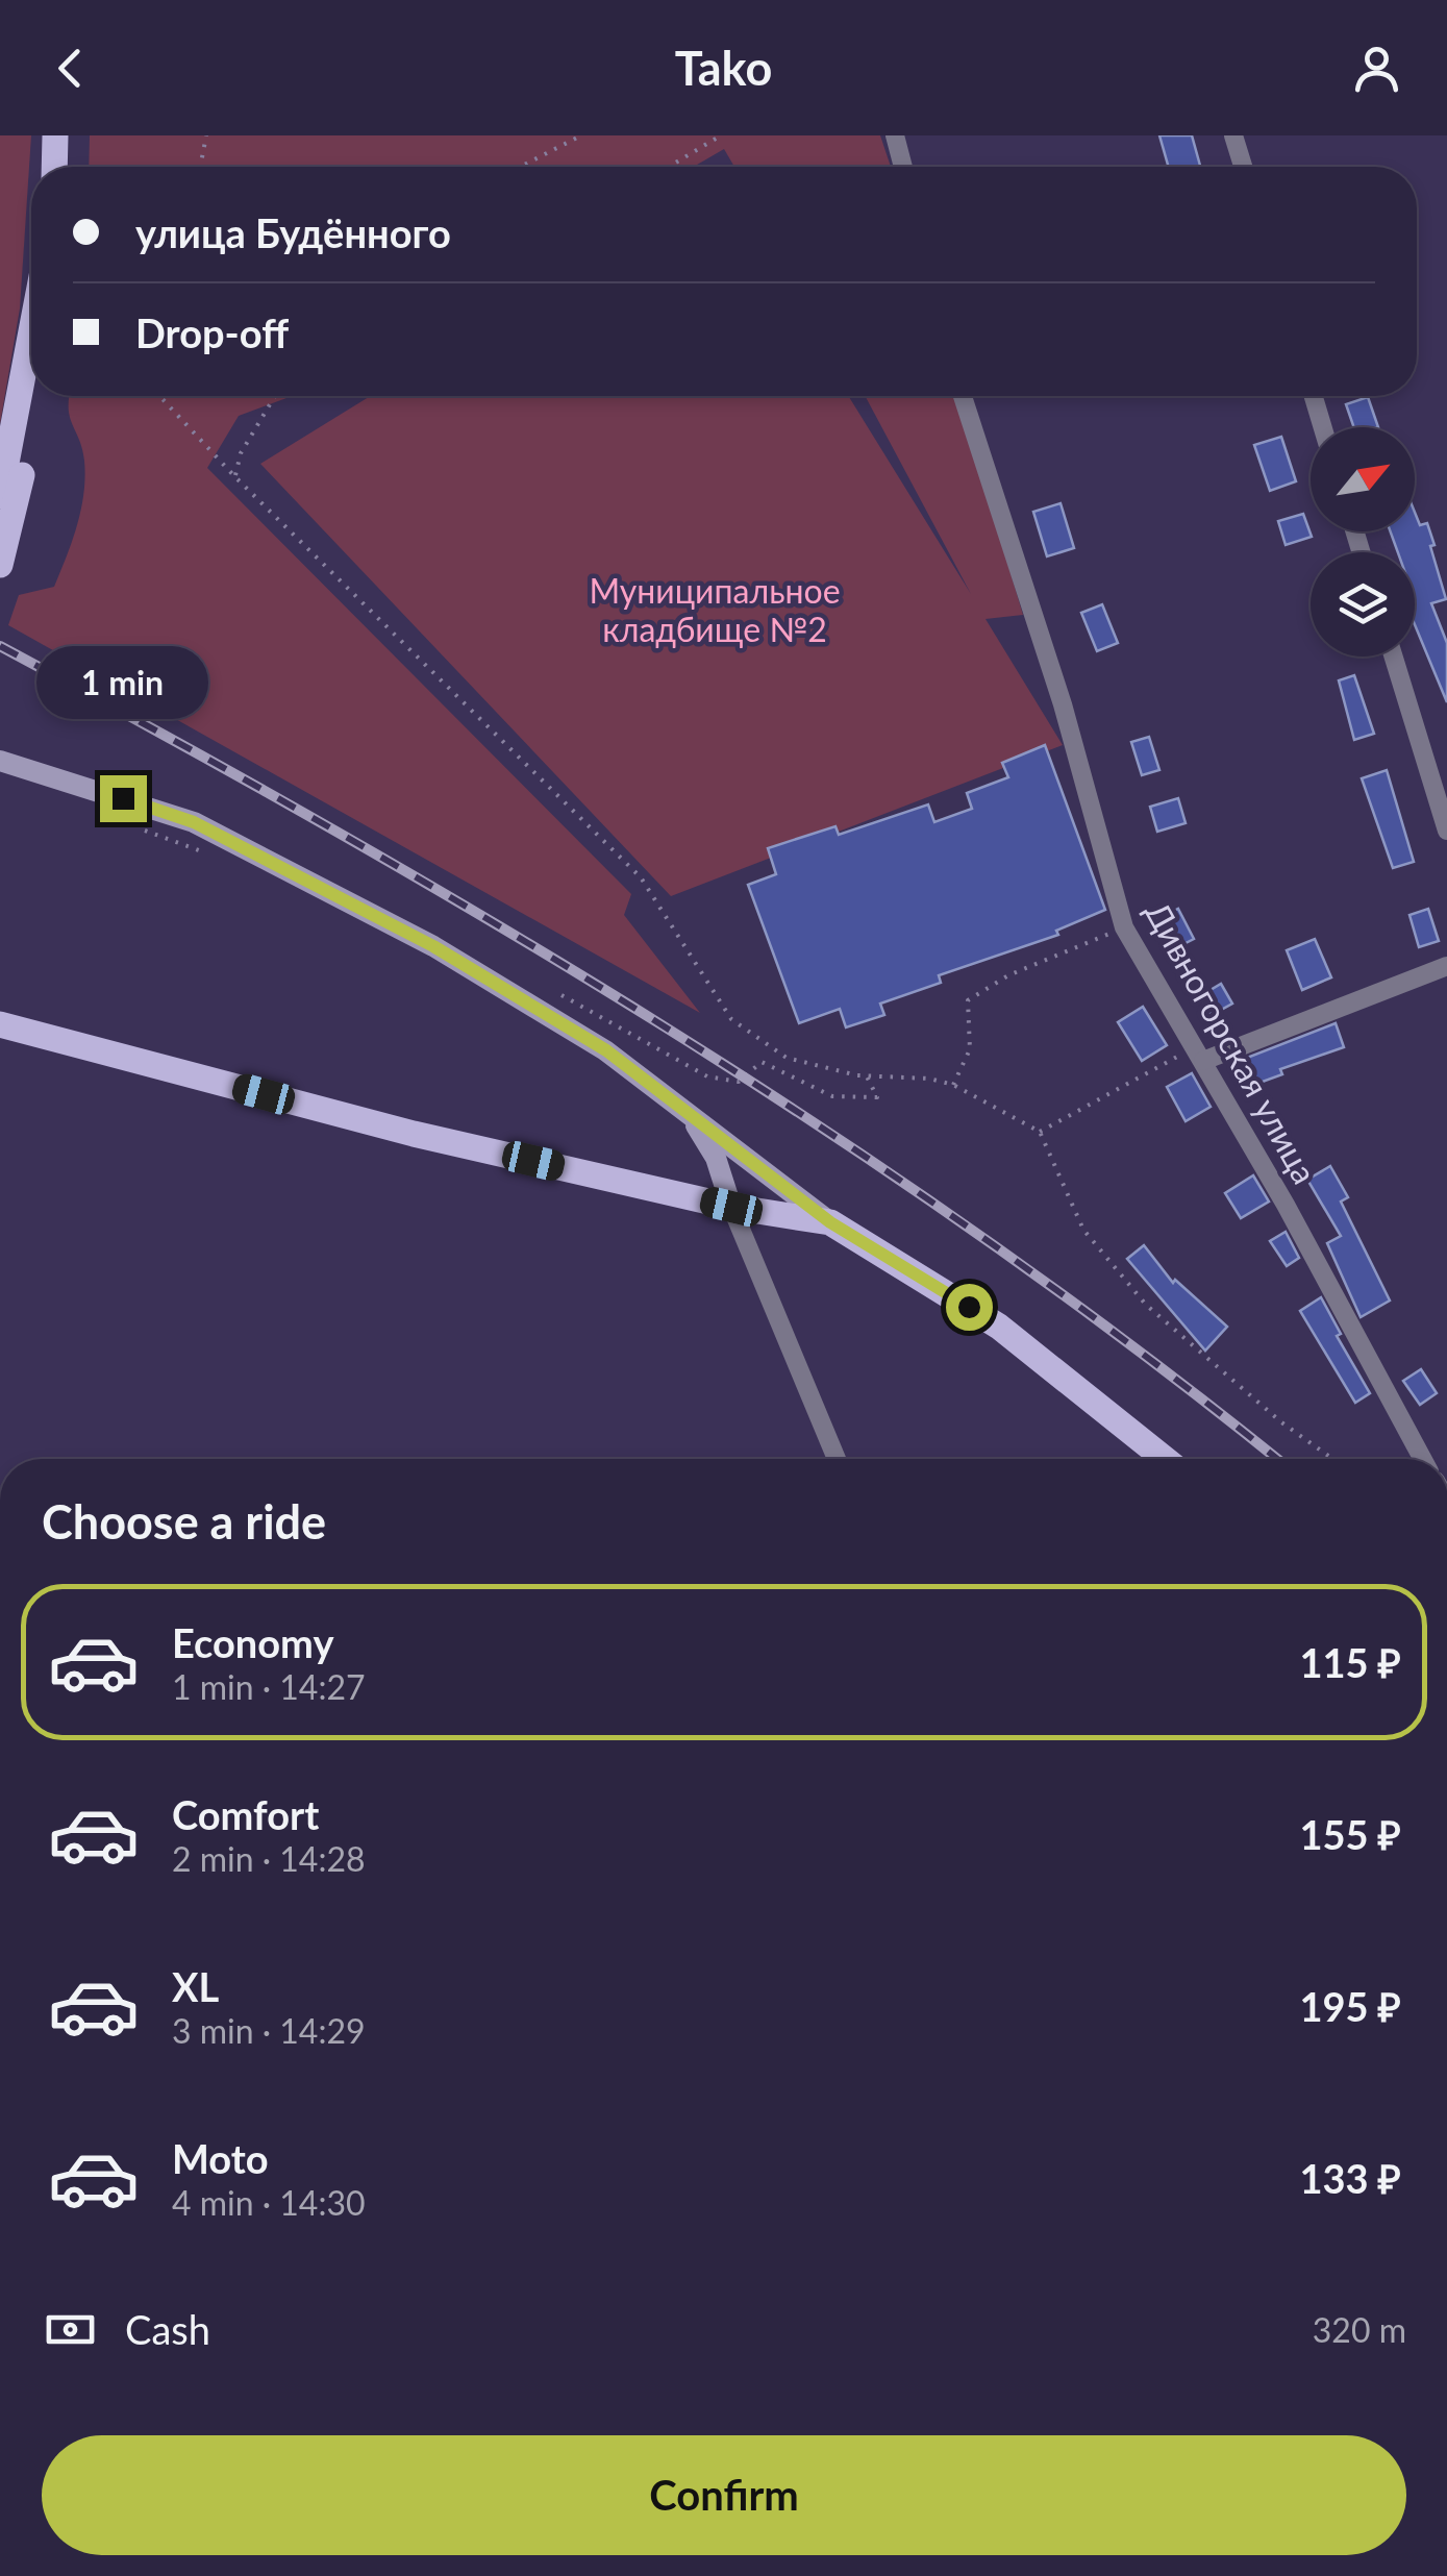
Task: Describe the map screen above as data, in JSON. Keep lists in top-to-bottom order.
{
  "streets": {
    "street": ["Дивногорская улица"]
  },
  "parks": ["Муниципальное кладбище №2"],
  "north": "top right",
  "page": {
    "header": "Tako",
    "banner": ["улица Будённого", "Drop-off"],
    "bubble": "1 min",
    "heading": "Choose a ride",
    "list": [
      {
        "name": "Economy",
        "note": "1 min · 14:27",
        "value": "115 ₽"
      },
      {
        "name": "Comfort",
        "note": "2 min · 14:28",
        "value": "155 ₽"
      },
      {
        "name": "XL",
        "note": "3 min · 14:29",
        "value": "195 ₽"
      },
      {
        "name": "Moto",
        "note": "4 min · 14:30",
        "value": "133 ₽"
      }
    ],
    "pay": ["Cash", "320 m"],
    "buttons": "Confirm"
  }
}
